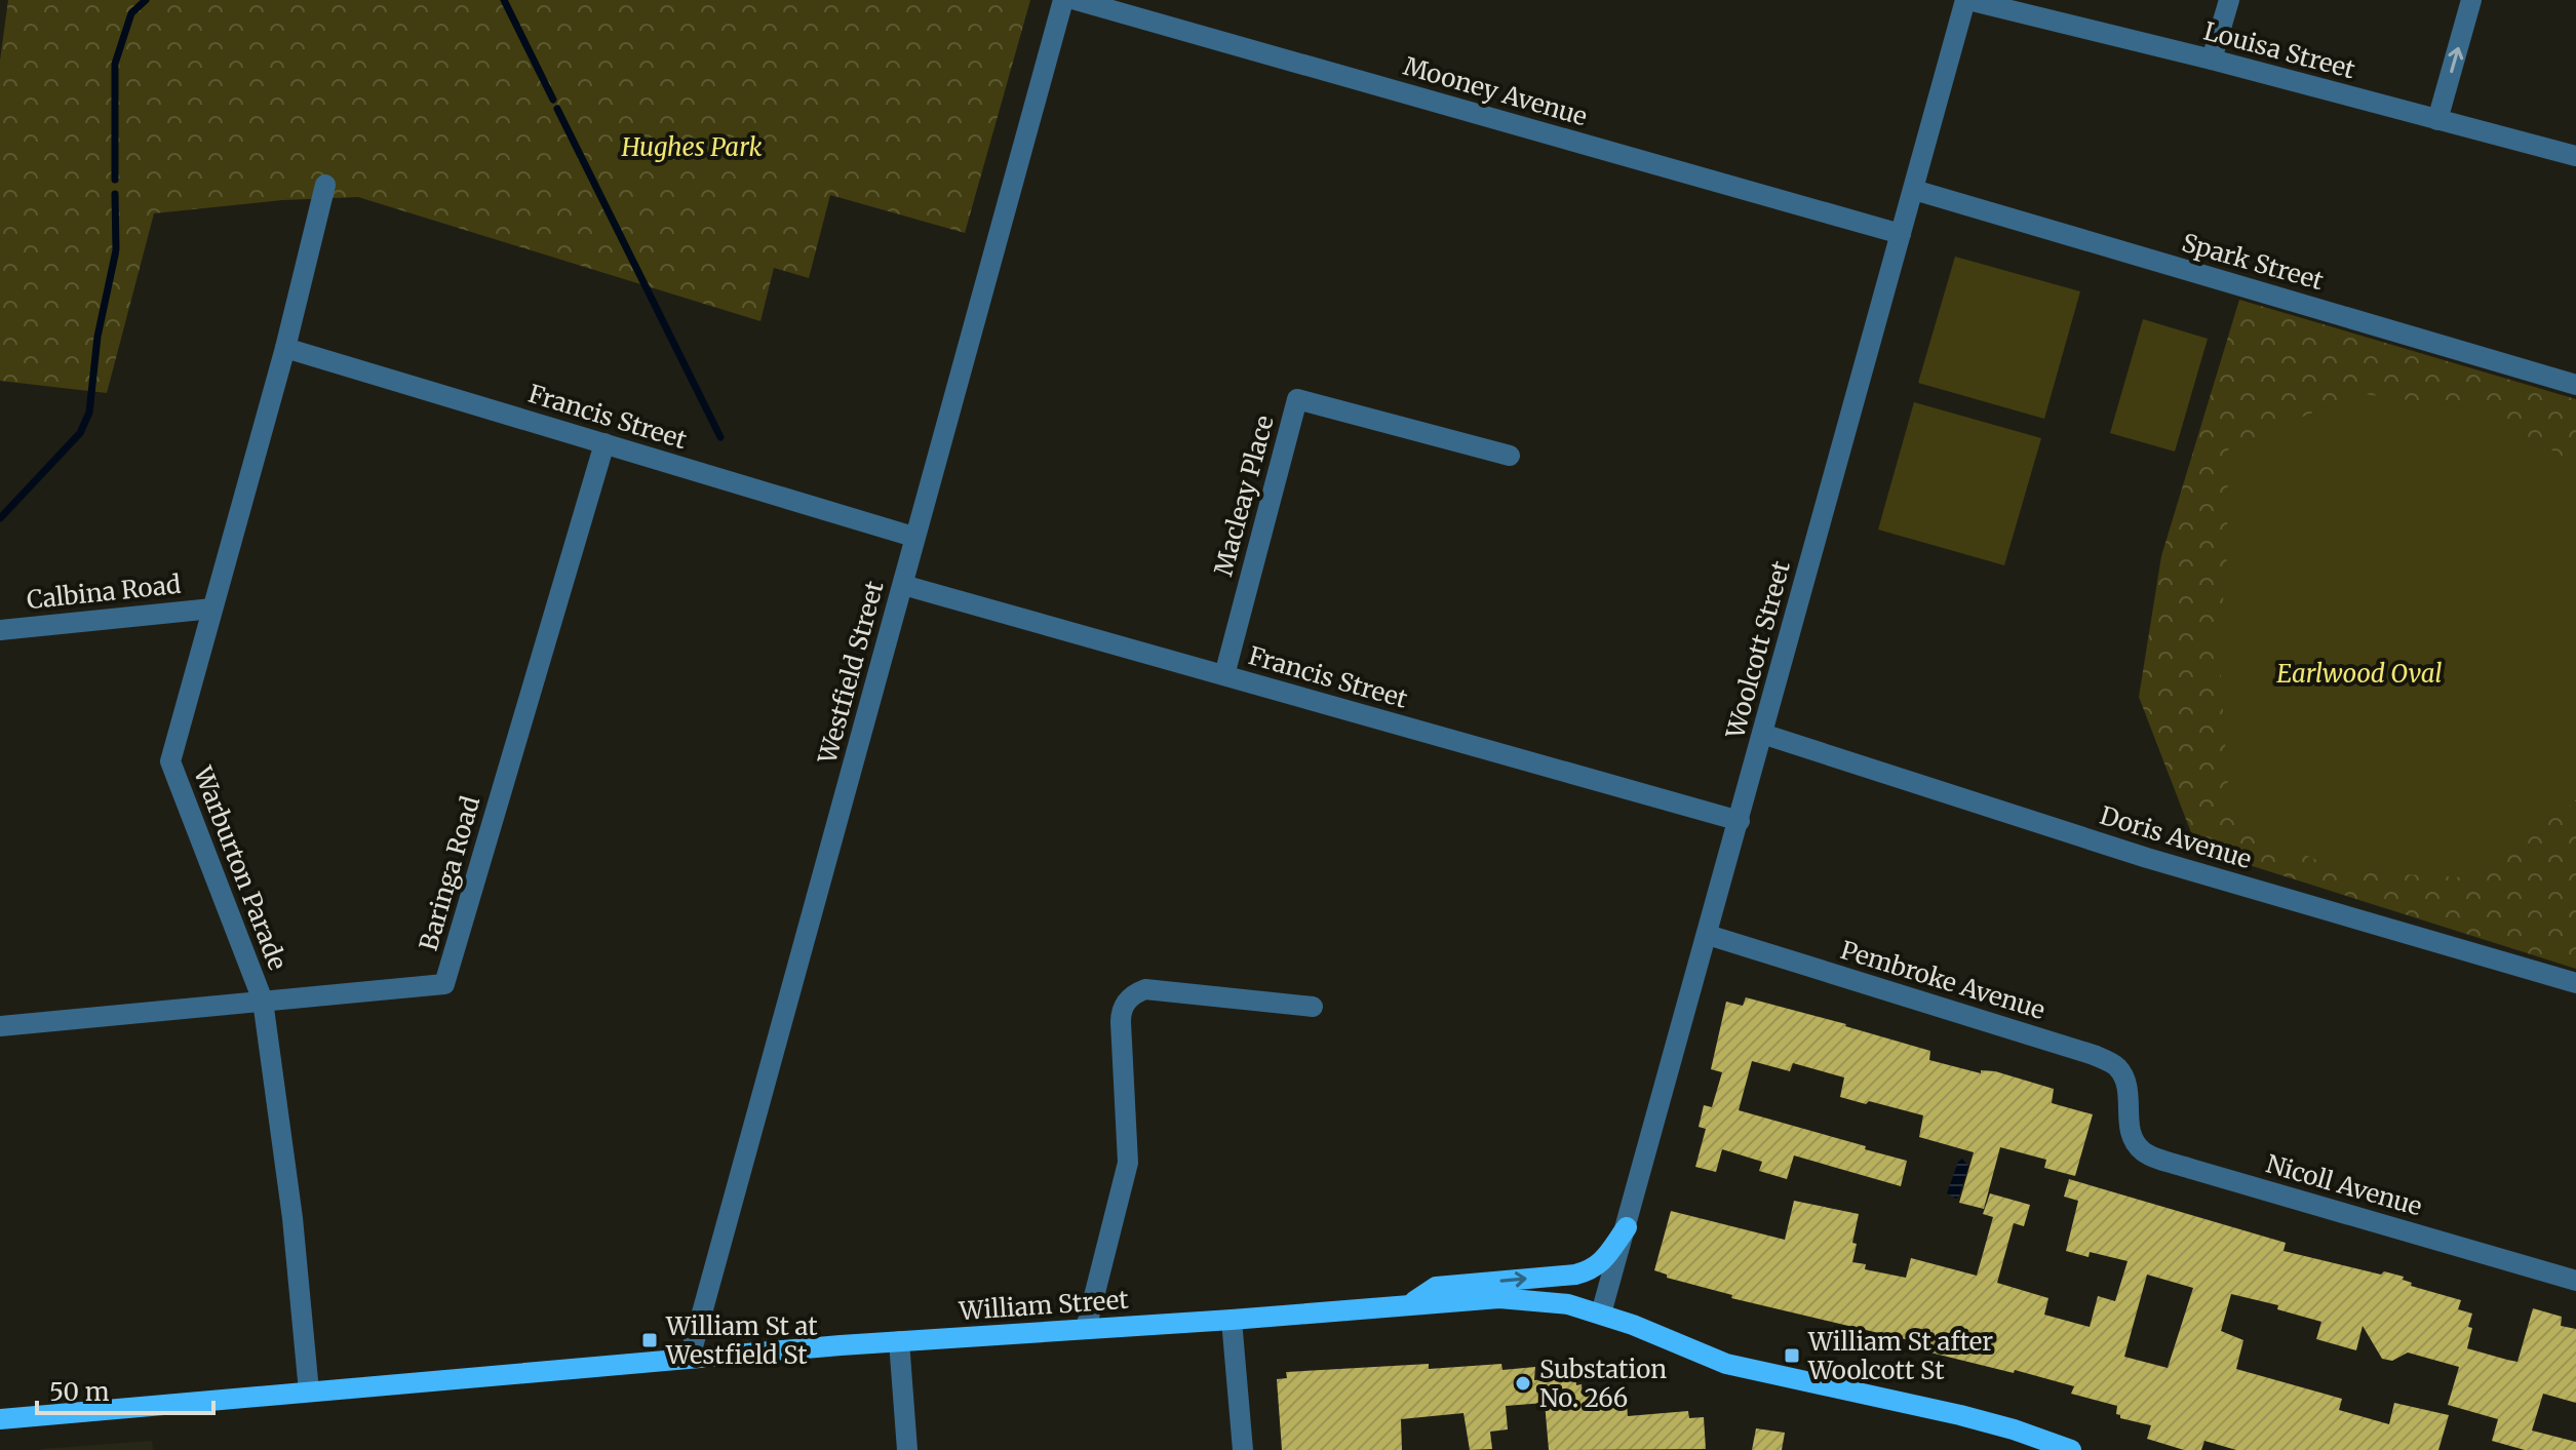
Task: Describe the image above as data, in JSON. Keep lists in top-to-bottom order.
{
  "streets": {
    "main road": ["William Street"],
    "street": [
      "Louisa Street",
      "Mooney Avenue",
      "Spark Street",
      "Francis Street",
      "Macleay Place",
      "Calbina Road",
      "Woolcott Street",
      "Westfield Street",
      "Doris Avenue",
      "Warburton Parade",
      "Baringa Road",
      "Pembroke Avenue",
      "Nicoll Avenue"
    ]
  },
  "crossings": [
    ["Louisa Street", "Woolcott Street"],
    ["Mooney Avenue", "Woolcott Street"],
    ["Spark Street", "Woolcott Street"],
    ["Francis Street", "Macleay Place"],
    ["Francis Street", "Woolcott Street"],
    ["Francis Street", "Westfield Street"],
    ["Francis Street", "Warburton Parade"],
    ["Francis Street", "Baringa Road"],
    ["Calbina Road", "Warburton Parade"],
    ["Woolcott Street", "Doris Avenue"],
    ["Woolcott Street", "Pembroke Avenue"],
    ["Woolcott Street", "William Street"],
    ["Westfield Street", "William Street"],
    ["Warburton Parade", "Baringa Road"],
    ["Warburton Parade", "William Street"],
    ["Pembroke Avenue", "Nicoll Avenue"]
  ],
  "parks": ["Hughes Park", "Earlwood Oval"],
  "places": {
    "transit": ["William St at Westfield St", "William St after Woolcott St"],
    "other": ["Substation No. 266"]
  },
  "scale_bar": "50 m"
}
